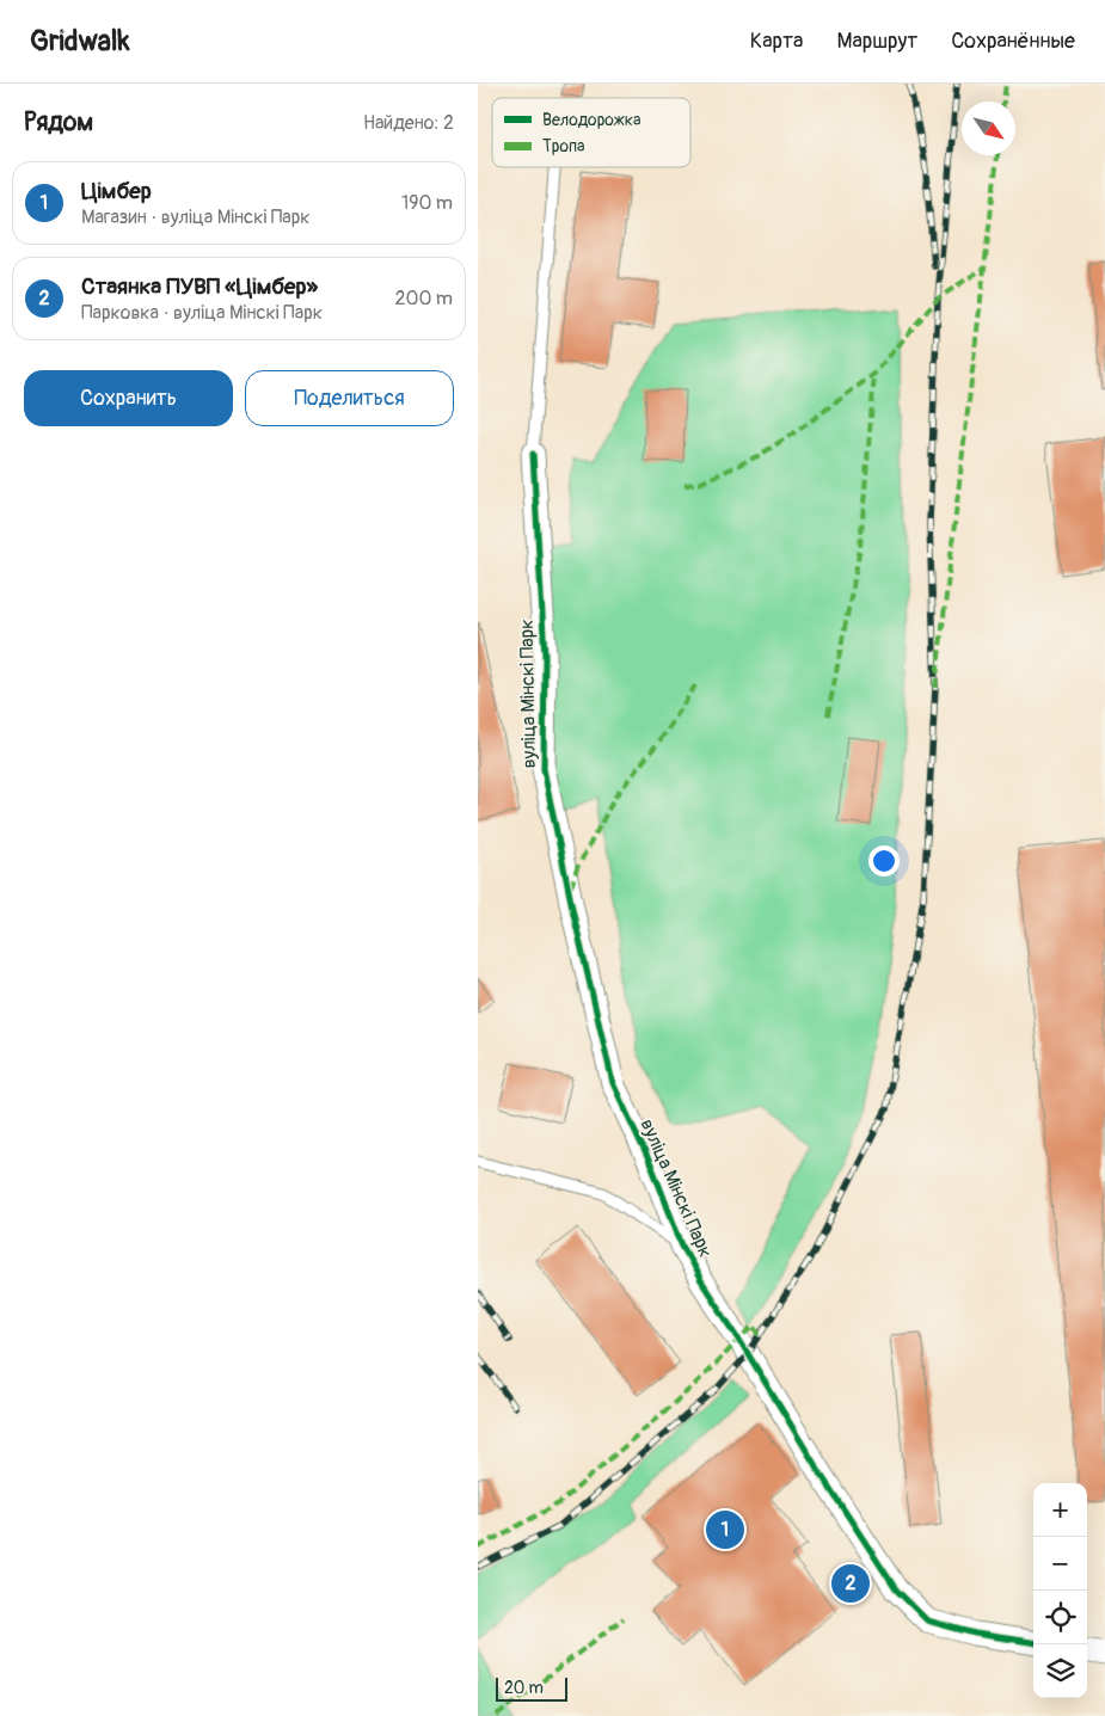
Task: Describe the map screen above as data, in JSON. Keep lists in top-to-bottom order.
{
  "streets": {
    "street": ["вуліца Мінскі Парк"]
  },
  "legend": ["Велодорожка", "Тропа"],
  "scale_bar": "20 m",
  "north": "bottom right",
  "page": {
    "header": "Gridwalk",
    "nav": ["Карта", "Маршрут", "Сохранённые"],
    "heading": ["Рядом", "Найдено: 2"],
    "list": [
      {
        "mark": "1",
        "name": "Цімбер",
        "note": "Магазин · вуліца Мінскі Парк",
        "value": "190 m"
      },
      {
        "mark": "2",
        "name": "Стаянка ПУВП «Цімбер»",
        "note": "Парковка · вуліца Мінскі Парк",
        "value": "200 m"
      }
    ],
    "buttons": ["Сохранить", "Поделиться"],
    "map_buttons": ["+", "−"],
    "pins": ["1", "2"],
    "scale": "20 m"
  }
}
